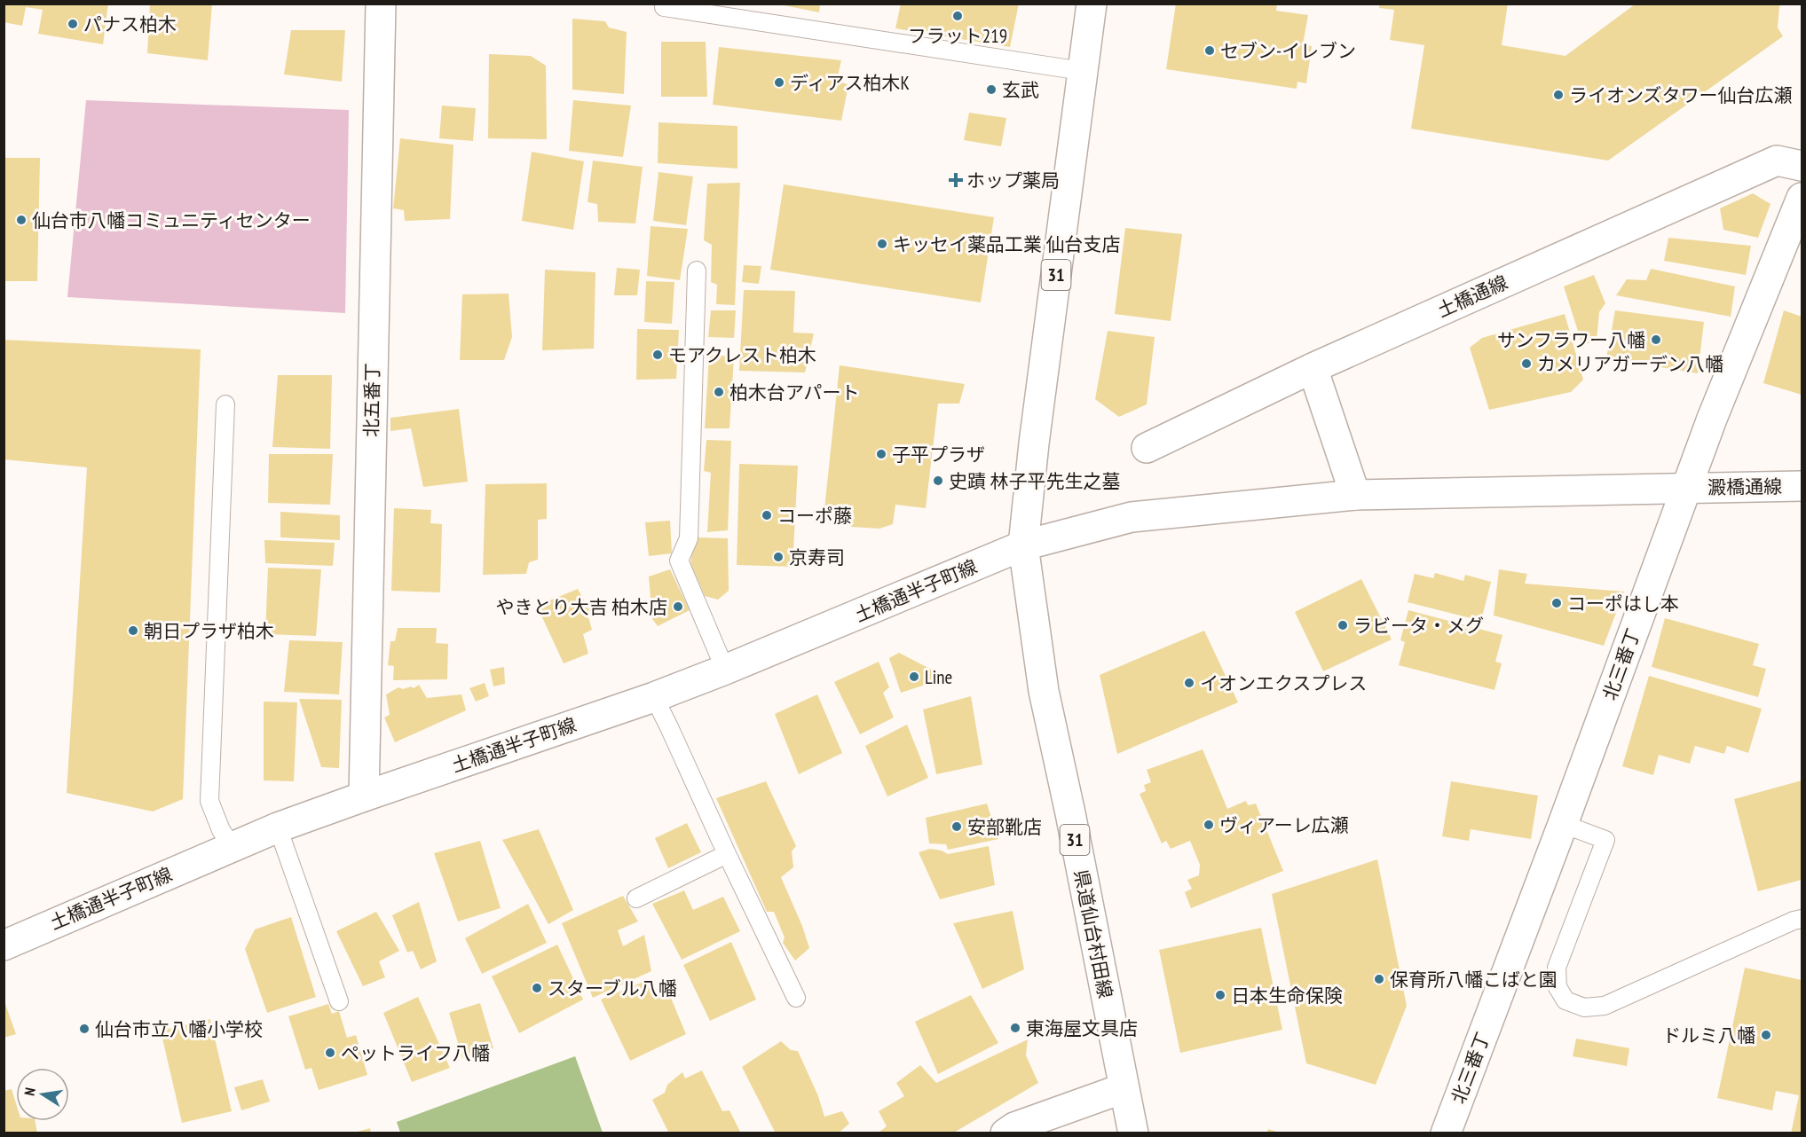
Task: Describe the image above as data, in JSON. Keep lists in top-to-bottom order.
{
  "streets": {
    "street": [
      "31",
      "土橋通線",
      "北五番丁",
      "澱橋通線",
      "土橋通半子町線",
      "北三番丁",
      "県道仙台村田線"
    ]
  },
  "crossings": [
    ["31", "土橋通半子町線"],
    ["31", "県道仙台村田線"],
    ["北五番丁", "土橋通半子町線"],
    ["澱橋通線", "土橋通半子町線"],
    ["澱橋通線", "北三番丁"],
    ["土橋通半子町線", "県道仙台村田線"]
  ],
  "places": {
    "other": [
      "フラット219",
      "パナス柏木",
      "セブン-イレブン",
      "ディアス柏木K",
      "玄武",
      "ライオンズタワー仙台広瀬",
      "仙台市八幡コミュニティセンター",
      "キッセイ薬品工業 仙台支店",
      "サンフラワー八幡",
      "モアクレスト柏木",
      "カメリアガーデン八幡",
      "柏木台アパート",
      "子平プラザ",
      "史蹟 林子平先生之墓",
      "コーポ藤",
      "京寿司",
      "コーポはし本",
      "やきとり大吉 柏木店",
      "ラビータ・メグ",
      "朝日プラザ柏木",
      "Line",
      "イオンエクスプレス",
      "ヴィアーレ広瀬",
      "安部靴店",
      "保育所八幡こばと園",
      "スターブル八幡",
      "日本生命保険",
      "東海屋文具店",
      "仙台市立八幡小学校",
      "ドルミ八幡",
      "ペットライフ八幡"
    ],
    "health": ["ホップ薬局"]
  },
  "north": "left"
}
